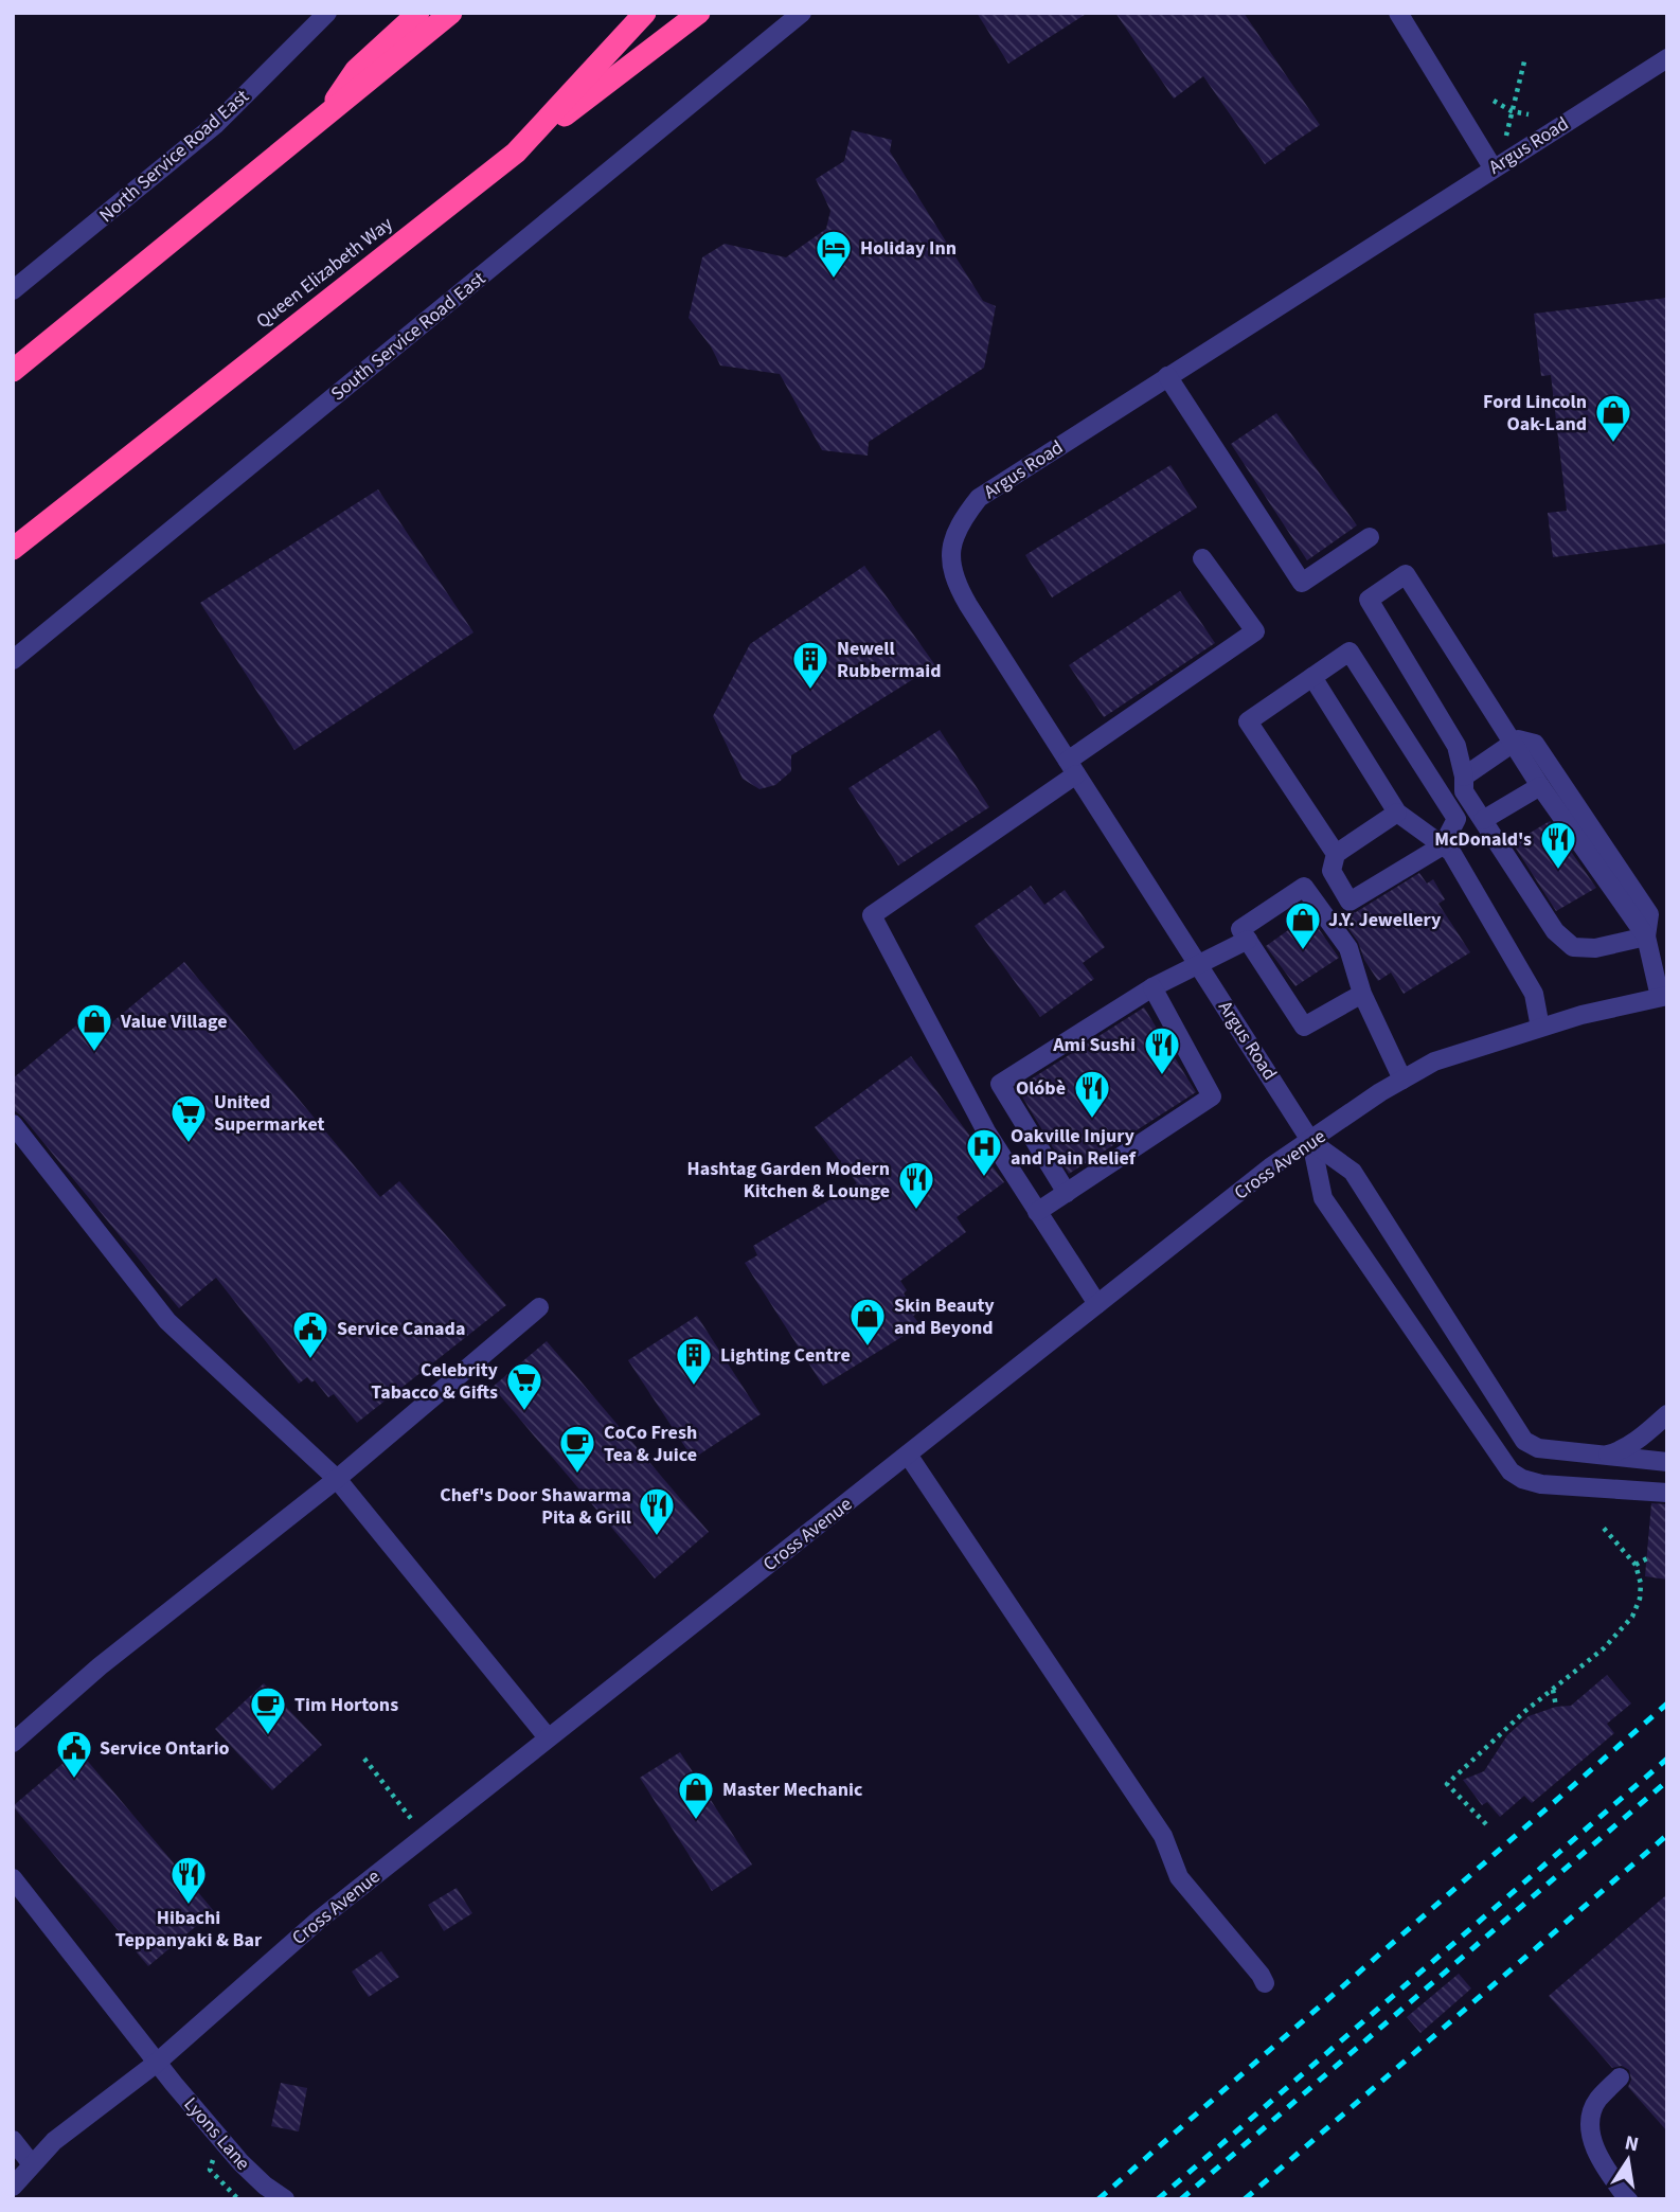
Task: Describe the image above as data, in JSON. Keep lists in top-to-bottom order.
{
  "streets": {
    "highway": ["Queen Elizabeth Way"],
    "street": [
      "Argus Road",
      "North Service Road East",
      "South Service Road East",
      "Cross Avenue",
      "Lyons Lane"
    ]
  },
  "crossings": [
    ["Argus Road", "Cross Avenue"],
    ["Cross Avenue", "Lyons Lane"]
  ],
  "places": {
    "hotel": ["Holiday Inn"],
    "shop": [
      "Ford Lincoln Oak-Land",
      "J.Y. Jewellery",
      "Value Village",
      "Skin Beauty and Beyond",
      "Master Mechanic"
    ],
    "building": ["Newell Rubbermaid", "Lighting Centre"],
    "restaurant": [
      "McDonald's",
      "Ami Sushi",
      "Olóbè",
      "Hashtag Garden Modern Kitchen & Lounge",
      "Chef's Door Shawarma Pita & Grill",
      "Hibachi Teppanyaki & Bar"
    ],
    "supermarket": ["United Supermarket", "Celebrity Tabacco & Gifts"],
    "hospital": ["Oakville Injury and Pain Relief"],
    "public building": ["Service Canada", "Service Ontario"],
    "cafe": ["CoCo Fresh Tea & Juice", "Tim Hortons"]
  },
  "north": "top"
}
